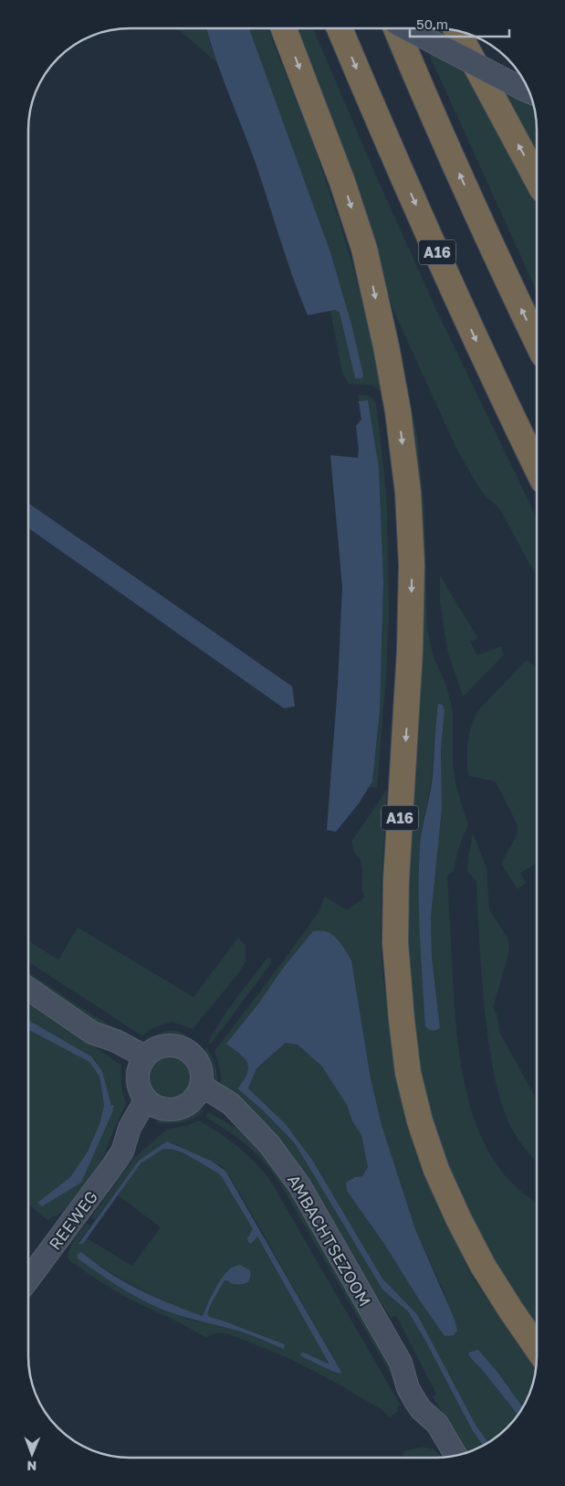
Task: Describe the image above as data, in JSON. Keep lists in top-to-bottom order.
{
  "streets": {
    "highway": ["A16"],
    "street": ["REEWEG", "AMBACHTSEZOOM"]
  },
  "crossings": [
    ["REEWEG", "AMBACHTSEZOOM"]
  ],
  "scale_bar": "50 m",
  "north": "bottom"
}
